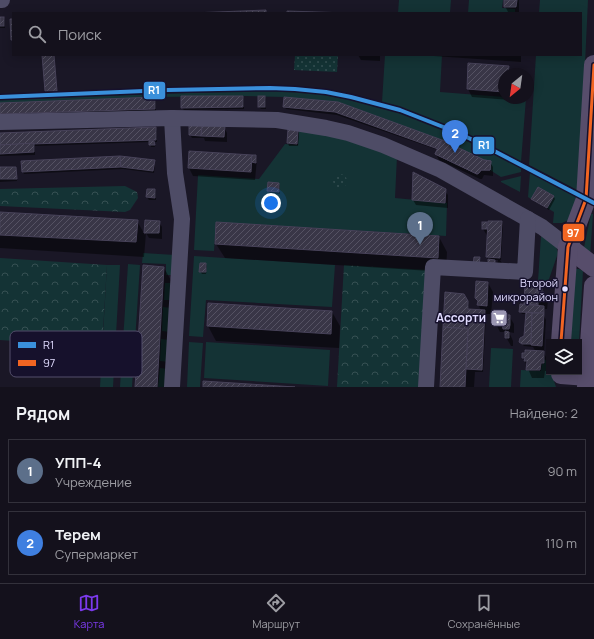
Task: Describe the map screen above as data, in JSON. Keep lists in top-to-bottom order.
{
  "places": {
    "other": ["Второй микрорайон"],
    "supermarket": ["Ассорти"]
  },
  "lines": ["transit line 97", "transit line R1"],
  "legend": ["R1", "97"],
  "north": "bottom left",
  "page": {
    "search": "Поиск",
    "pins": ["2", "1"],
    "heading": ["Рядом", "Найдено: 2"],
    "list": [
      {
        "mark": "1",
        "name": "УПП-4",
        "note": "Учреждение",
        "value": "90 m"
      },
      {
        "mark": "2",
        "name": "Терем",
        "note": "Супермаркет",
        "value": "110 m"
      }
    ],
    "nav": ["Карта", "Маршрут", "Сохранённые"]
  }
}
